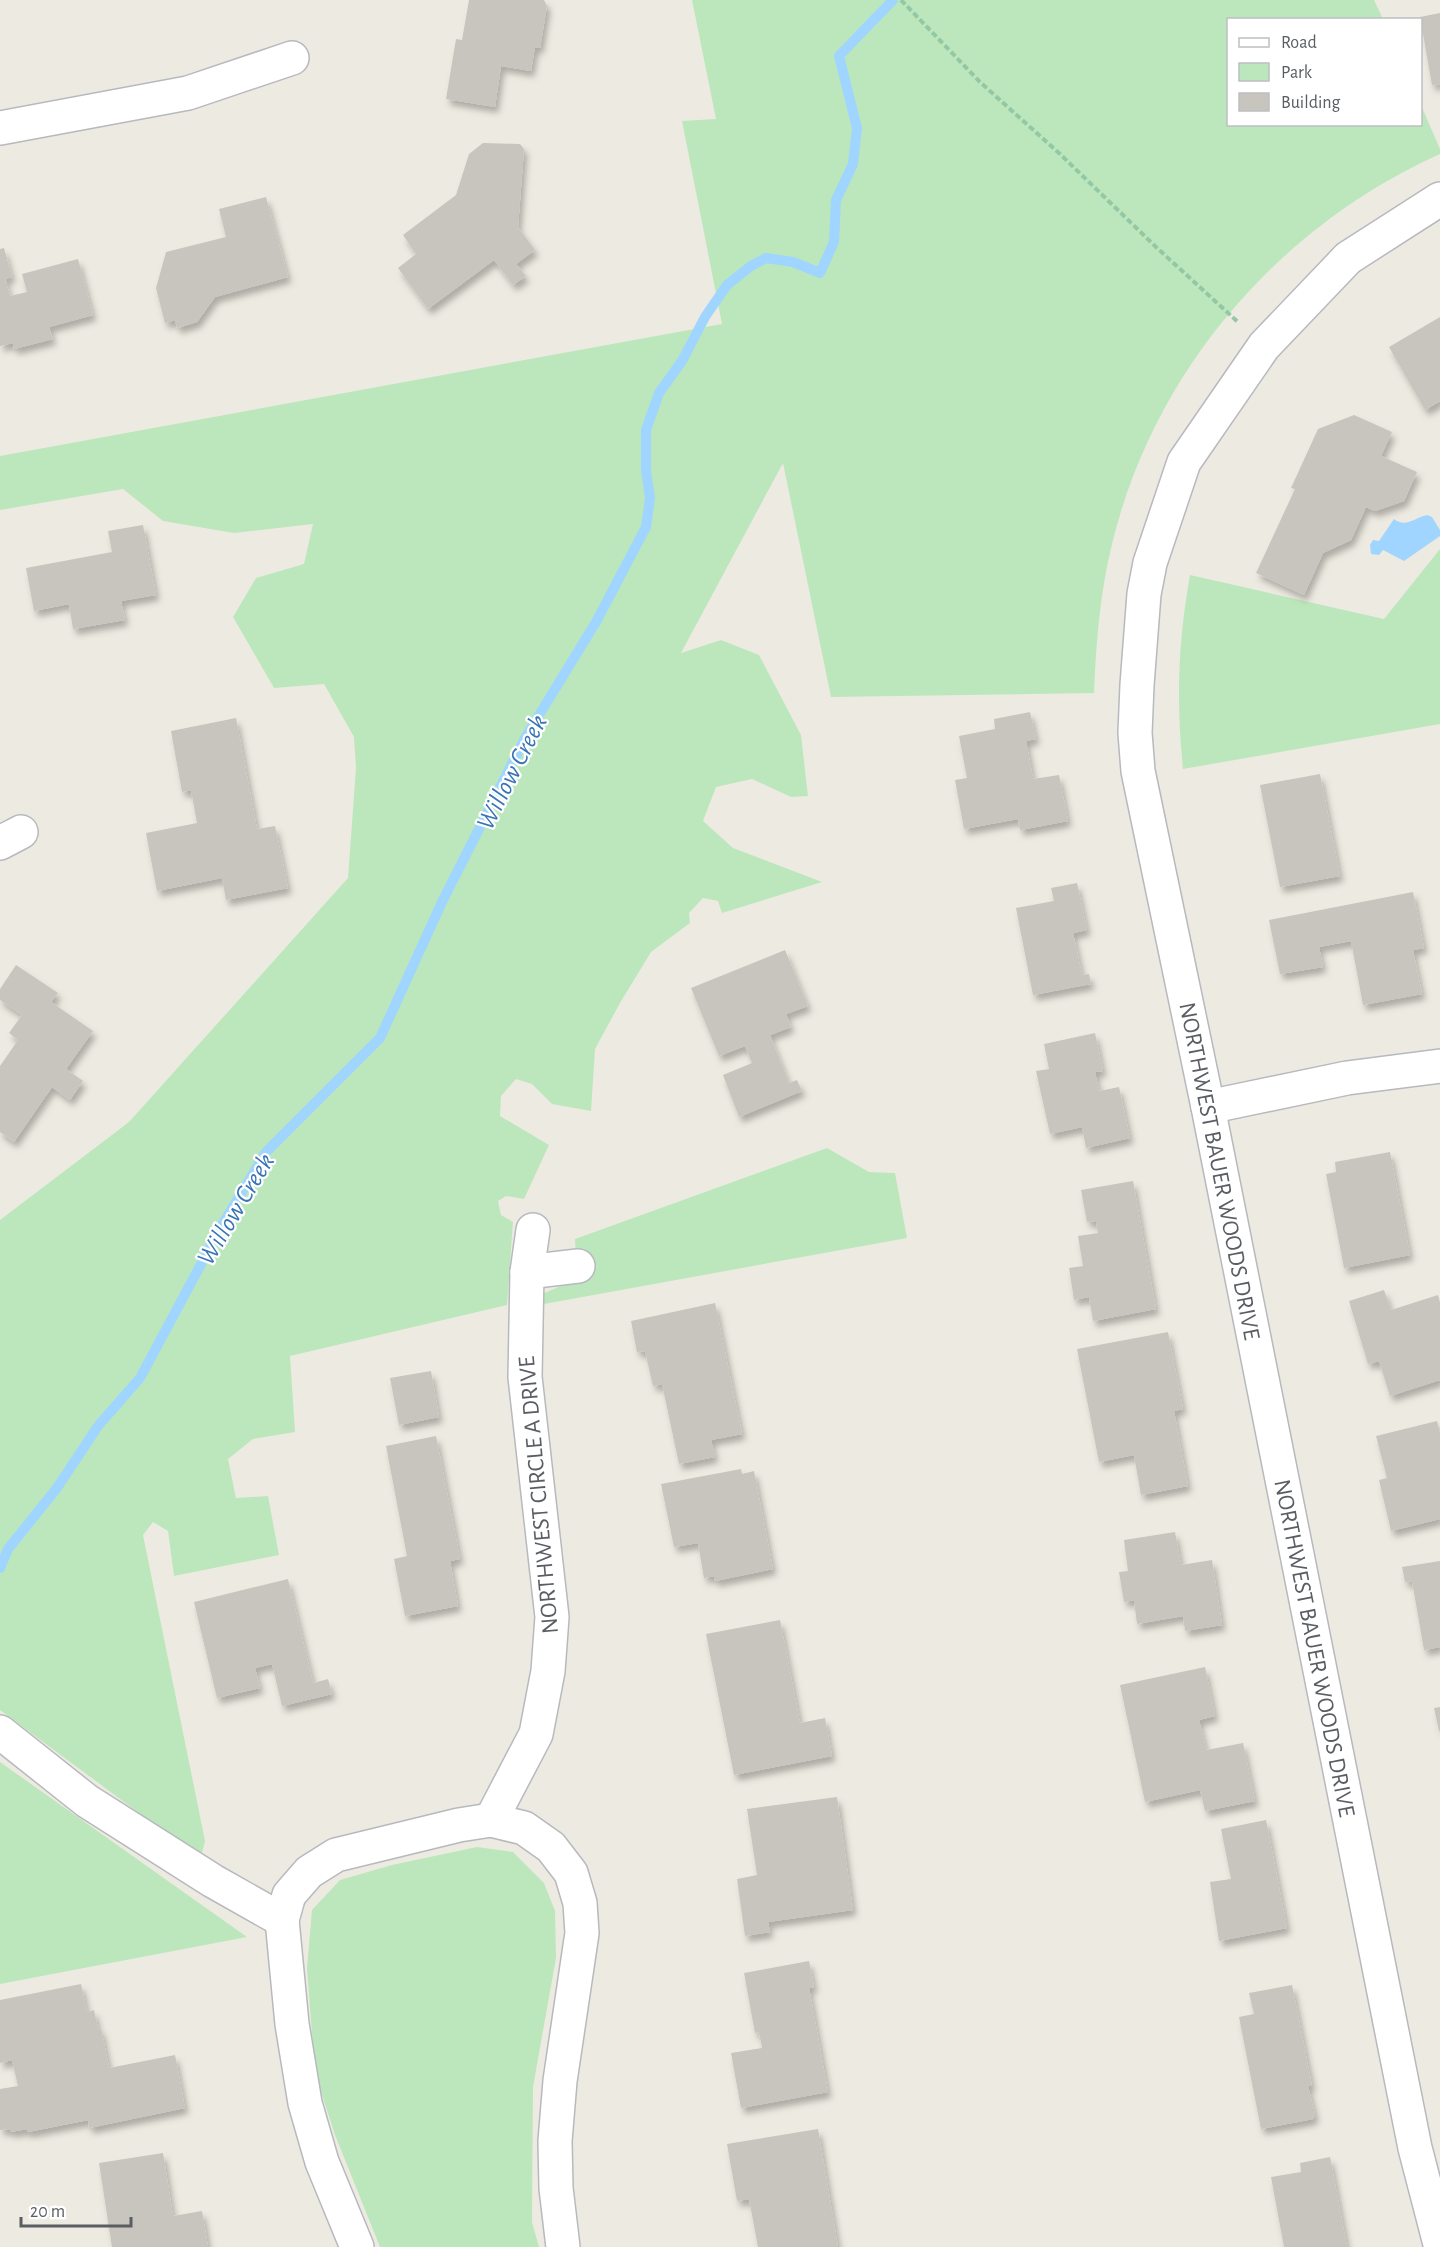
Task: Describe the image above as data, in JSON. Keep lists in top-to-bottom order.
{
  "streets": {
    "street": ["NORTHWEST BAUER WOODS DRIVE", "NORTHWEST CIRCLE A DRIVE"]
  },
  "water": ["Willow Creek"],
  "legend": ["Road", "Park", "Building"],
  "scale_bar": "20 m"
}
